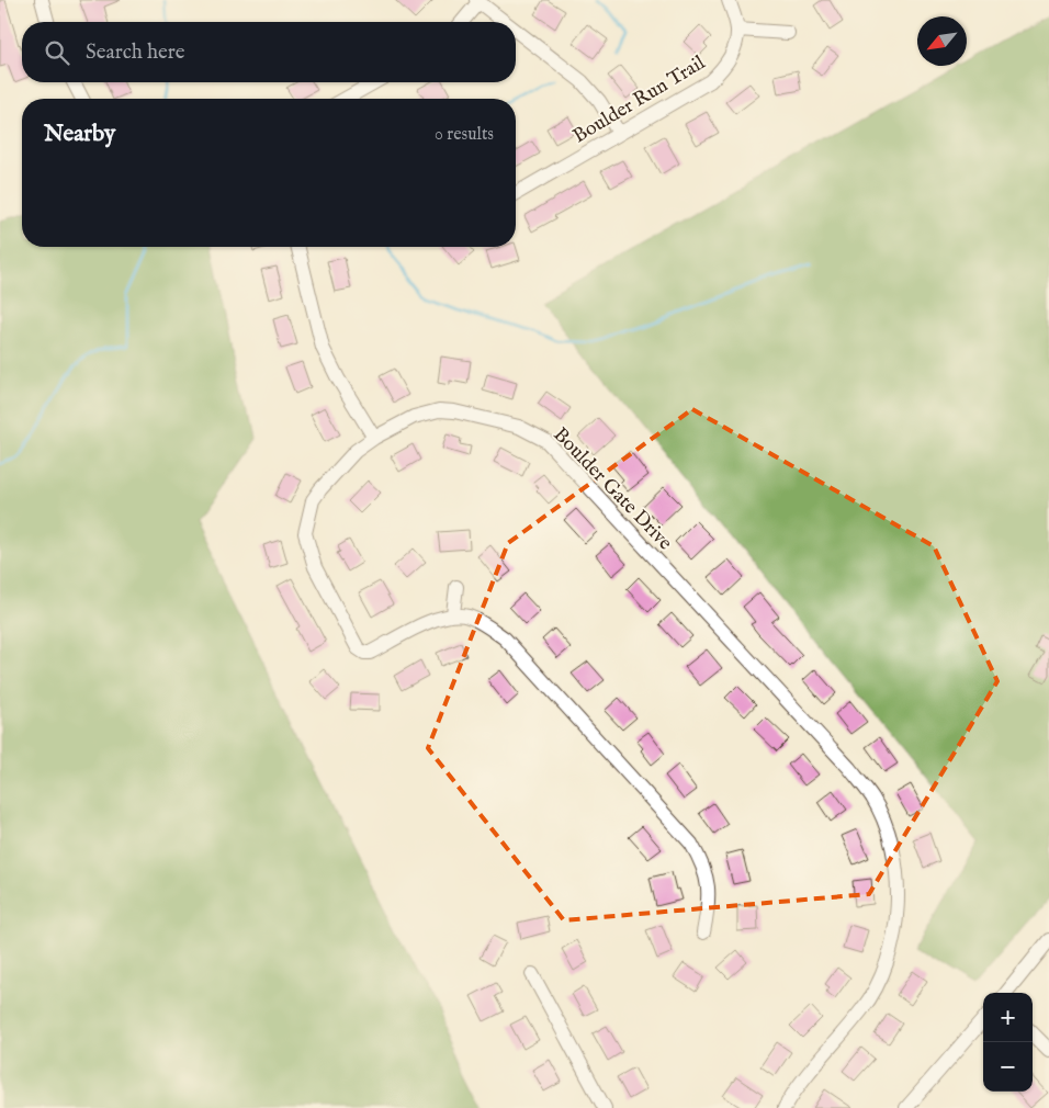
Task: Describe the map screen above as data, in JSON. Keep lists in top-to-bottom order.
{
  "streets": {
    "street": ["Boulder Run Trail", "Boulder Gate Drive"]
  },
  "north": "bottom left",
  "page": {
    "search": "Search here",
    "heading": ["Nearby", "0 results"],
    "map_buttons": ["+", "−"]
  }
}
